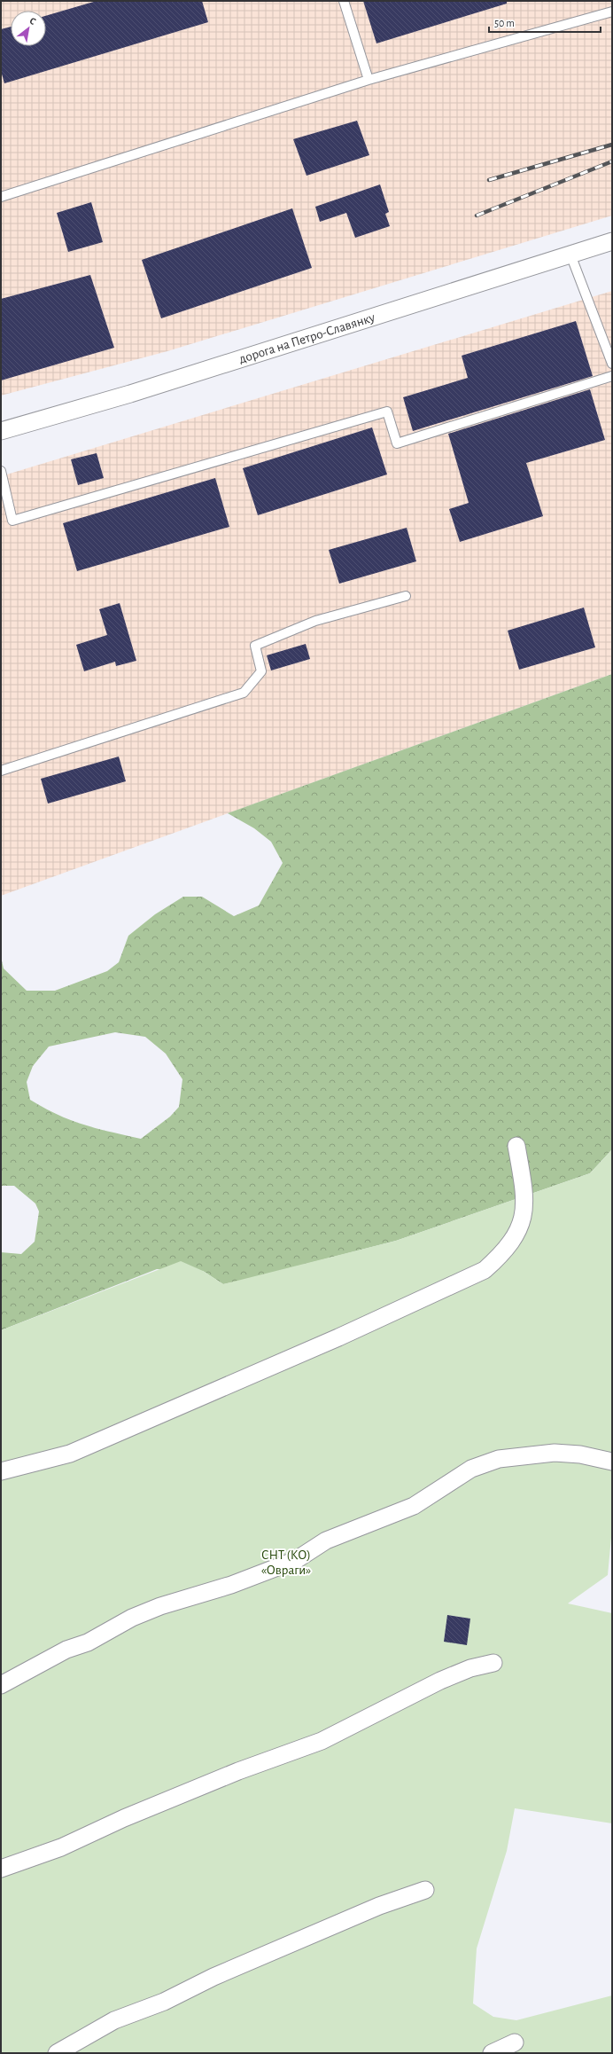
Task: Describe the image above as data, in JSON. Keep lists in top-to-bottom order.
{
  "streets": {
    "street": ["дорога на Петро-Славянку"]
  },
  "parks": ["СНТ (КО) «Овраги»"],
  "scale_bar": "50 m",
  "north": "top right"
}
